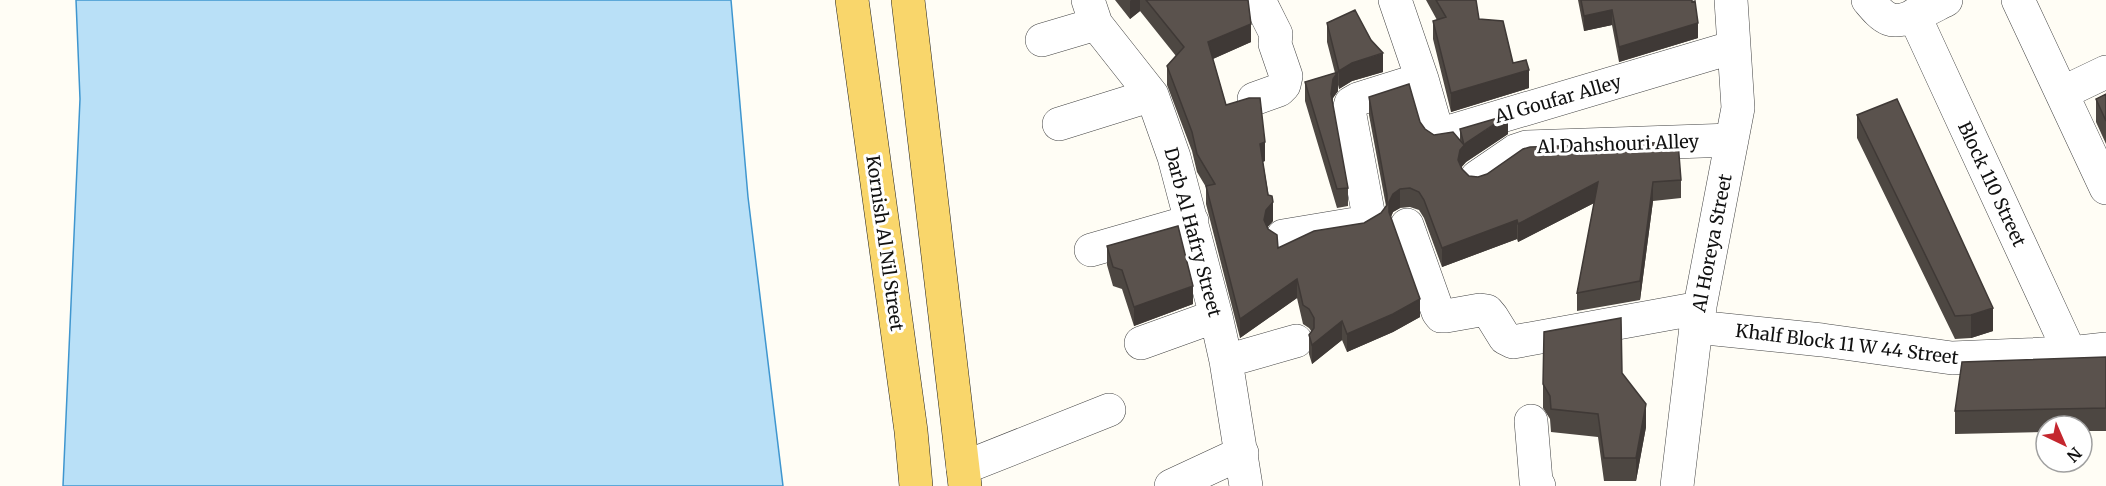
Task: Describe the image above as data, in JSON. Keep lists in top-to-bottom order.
{
  "streets": {
    "main road": ["Kornish Al Nil Street"],
    "street": [
      "Al Goufar Alley",
      "Al Dahshouri Alley",
      "Block 110 Street",
      "Darb Al Hafry Street",
      "Al Horeya Street",
      "Khalf Block 11 W 44 Street"
    ]
  },
  "crossings": [
    ["Al Goufar Alley", "Al Horeya Street"],
    ["Al Dahshouri Alley", "Al Horeya Street"],
    ["Block 110 Street", "Khalf Block 11 W 44 Street"],
    ["Al Horeya Street", "Khalf Block 11 W 44 Street"]
  ],
  "north": "bottom right"
}
